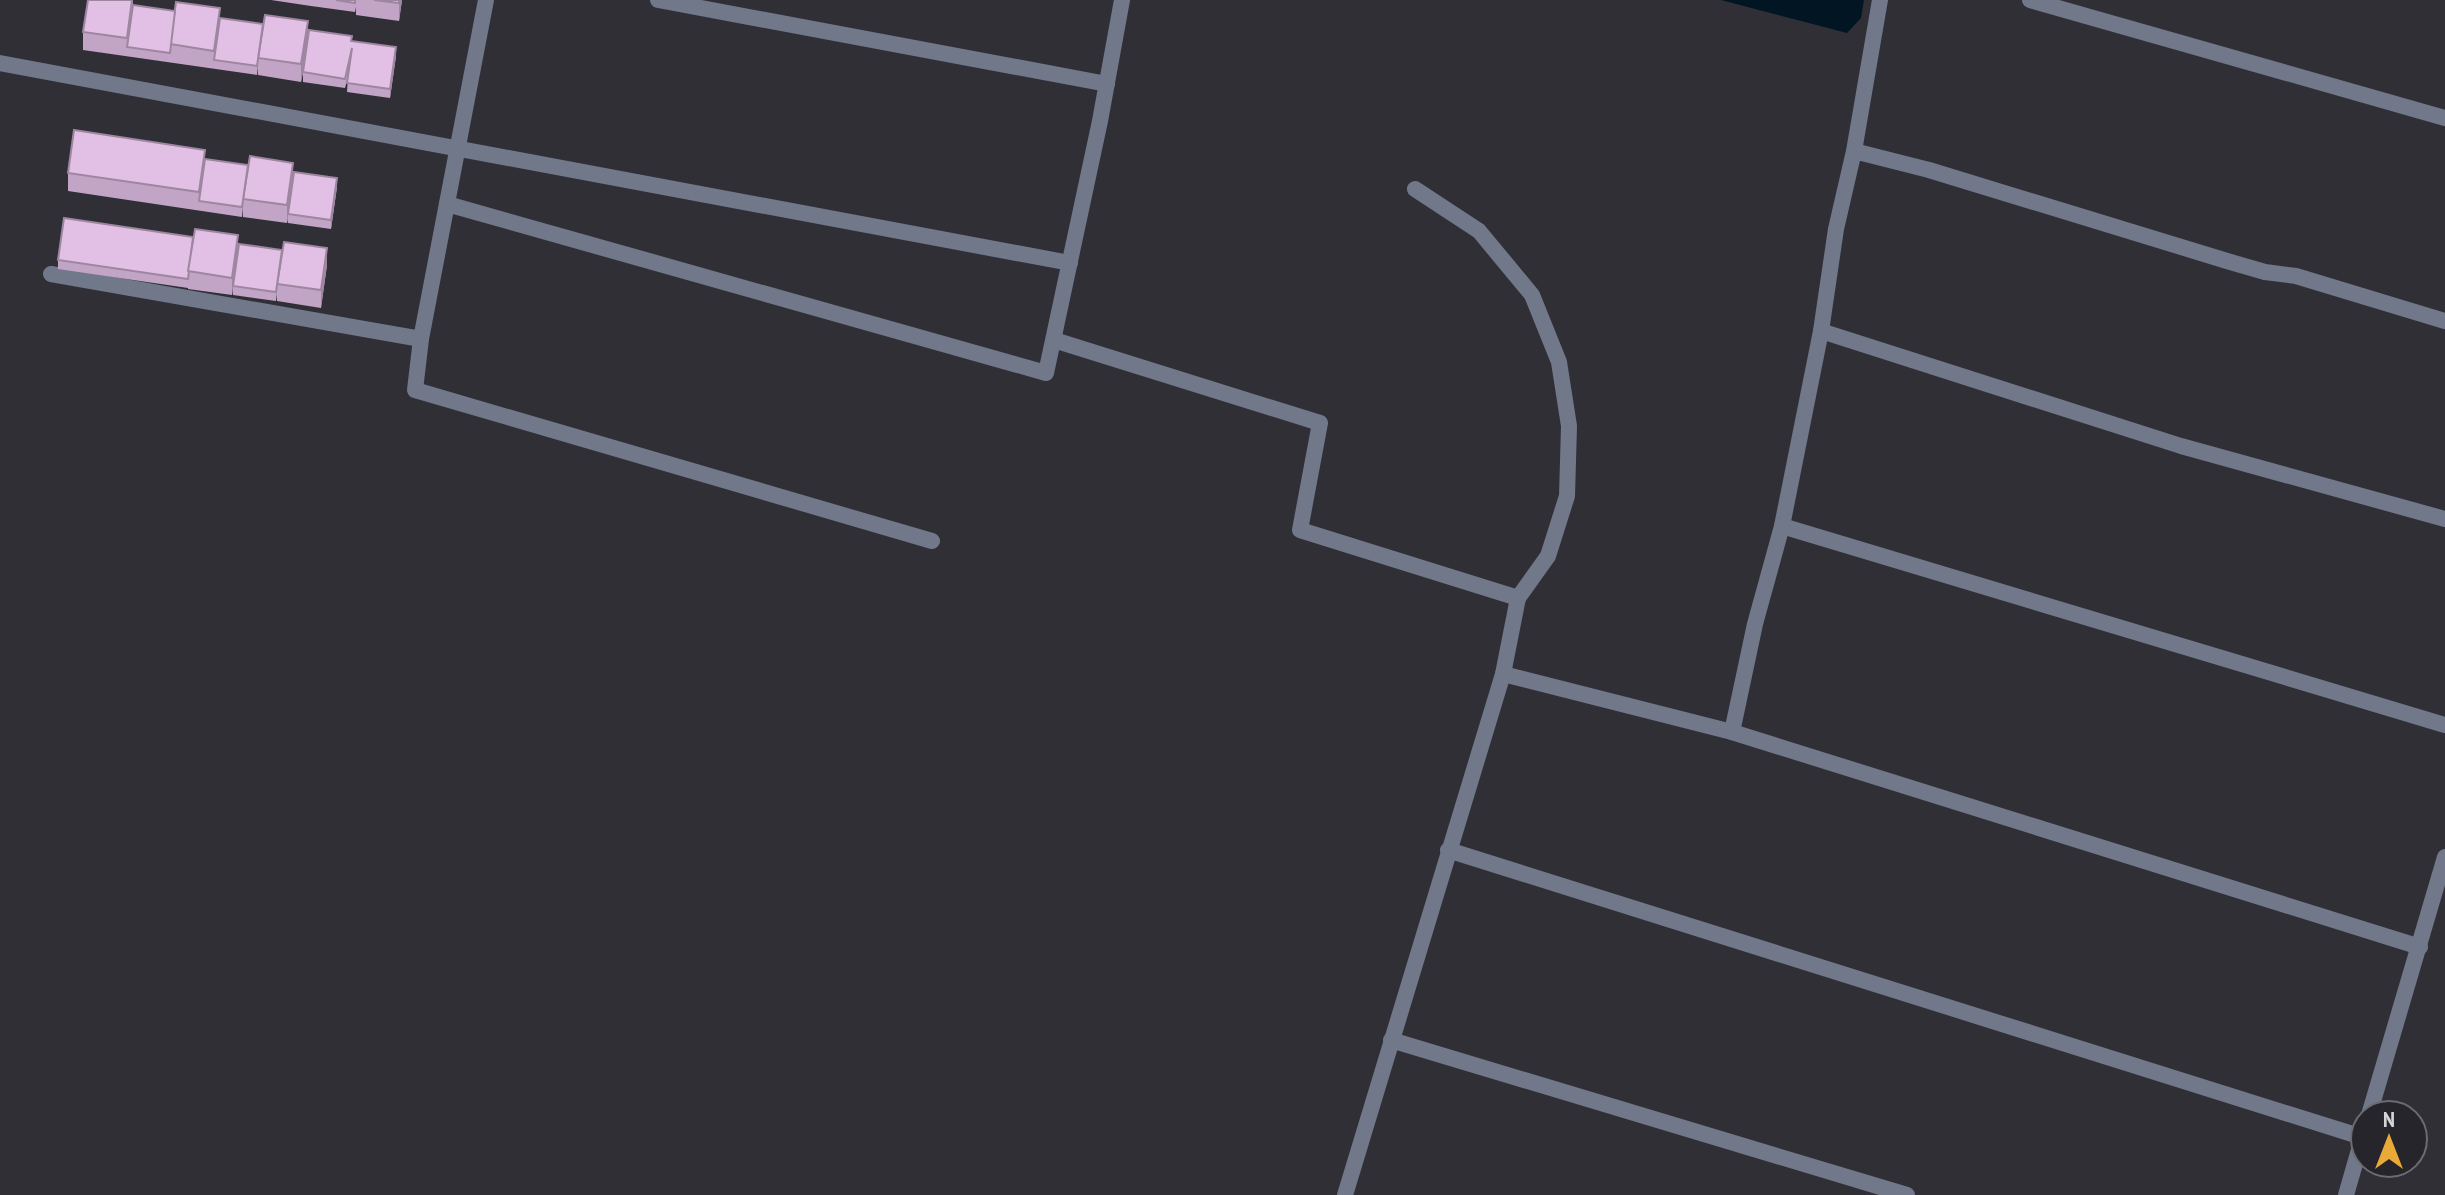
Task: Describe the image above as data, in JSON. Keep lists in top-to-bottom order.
{
  "north": "top"
}
